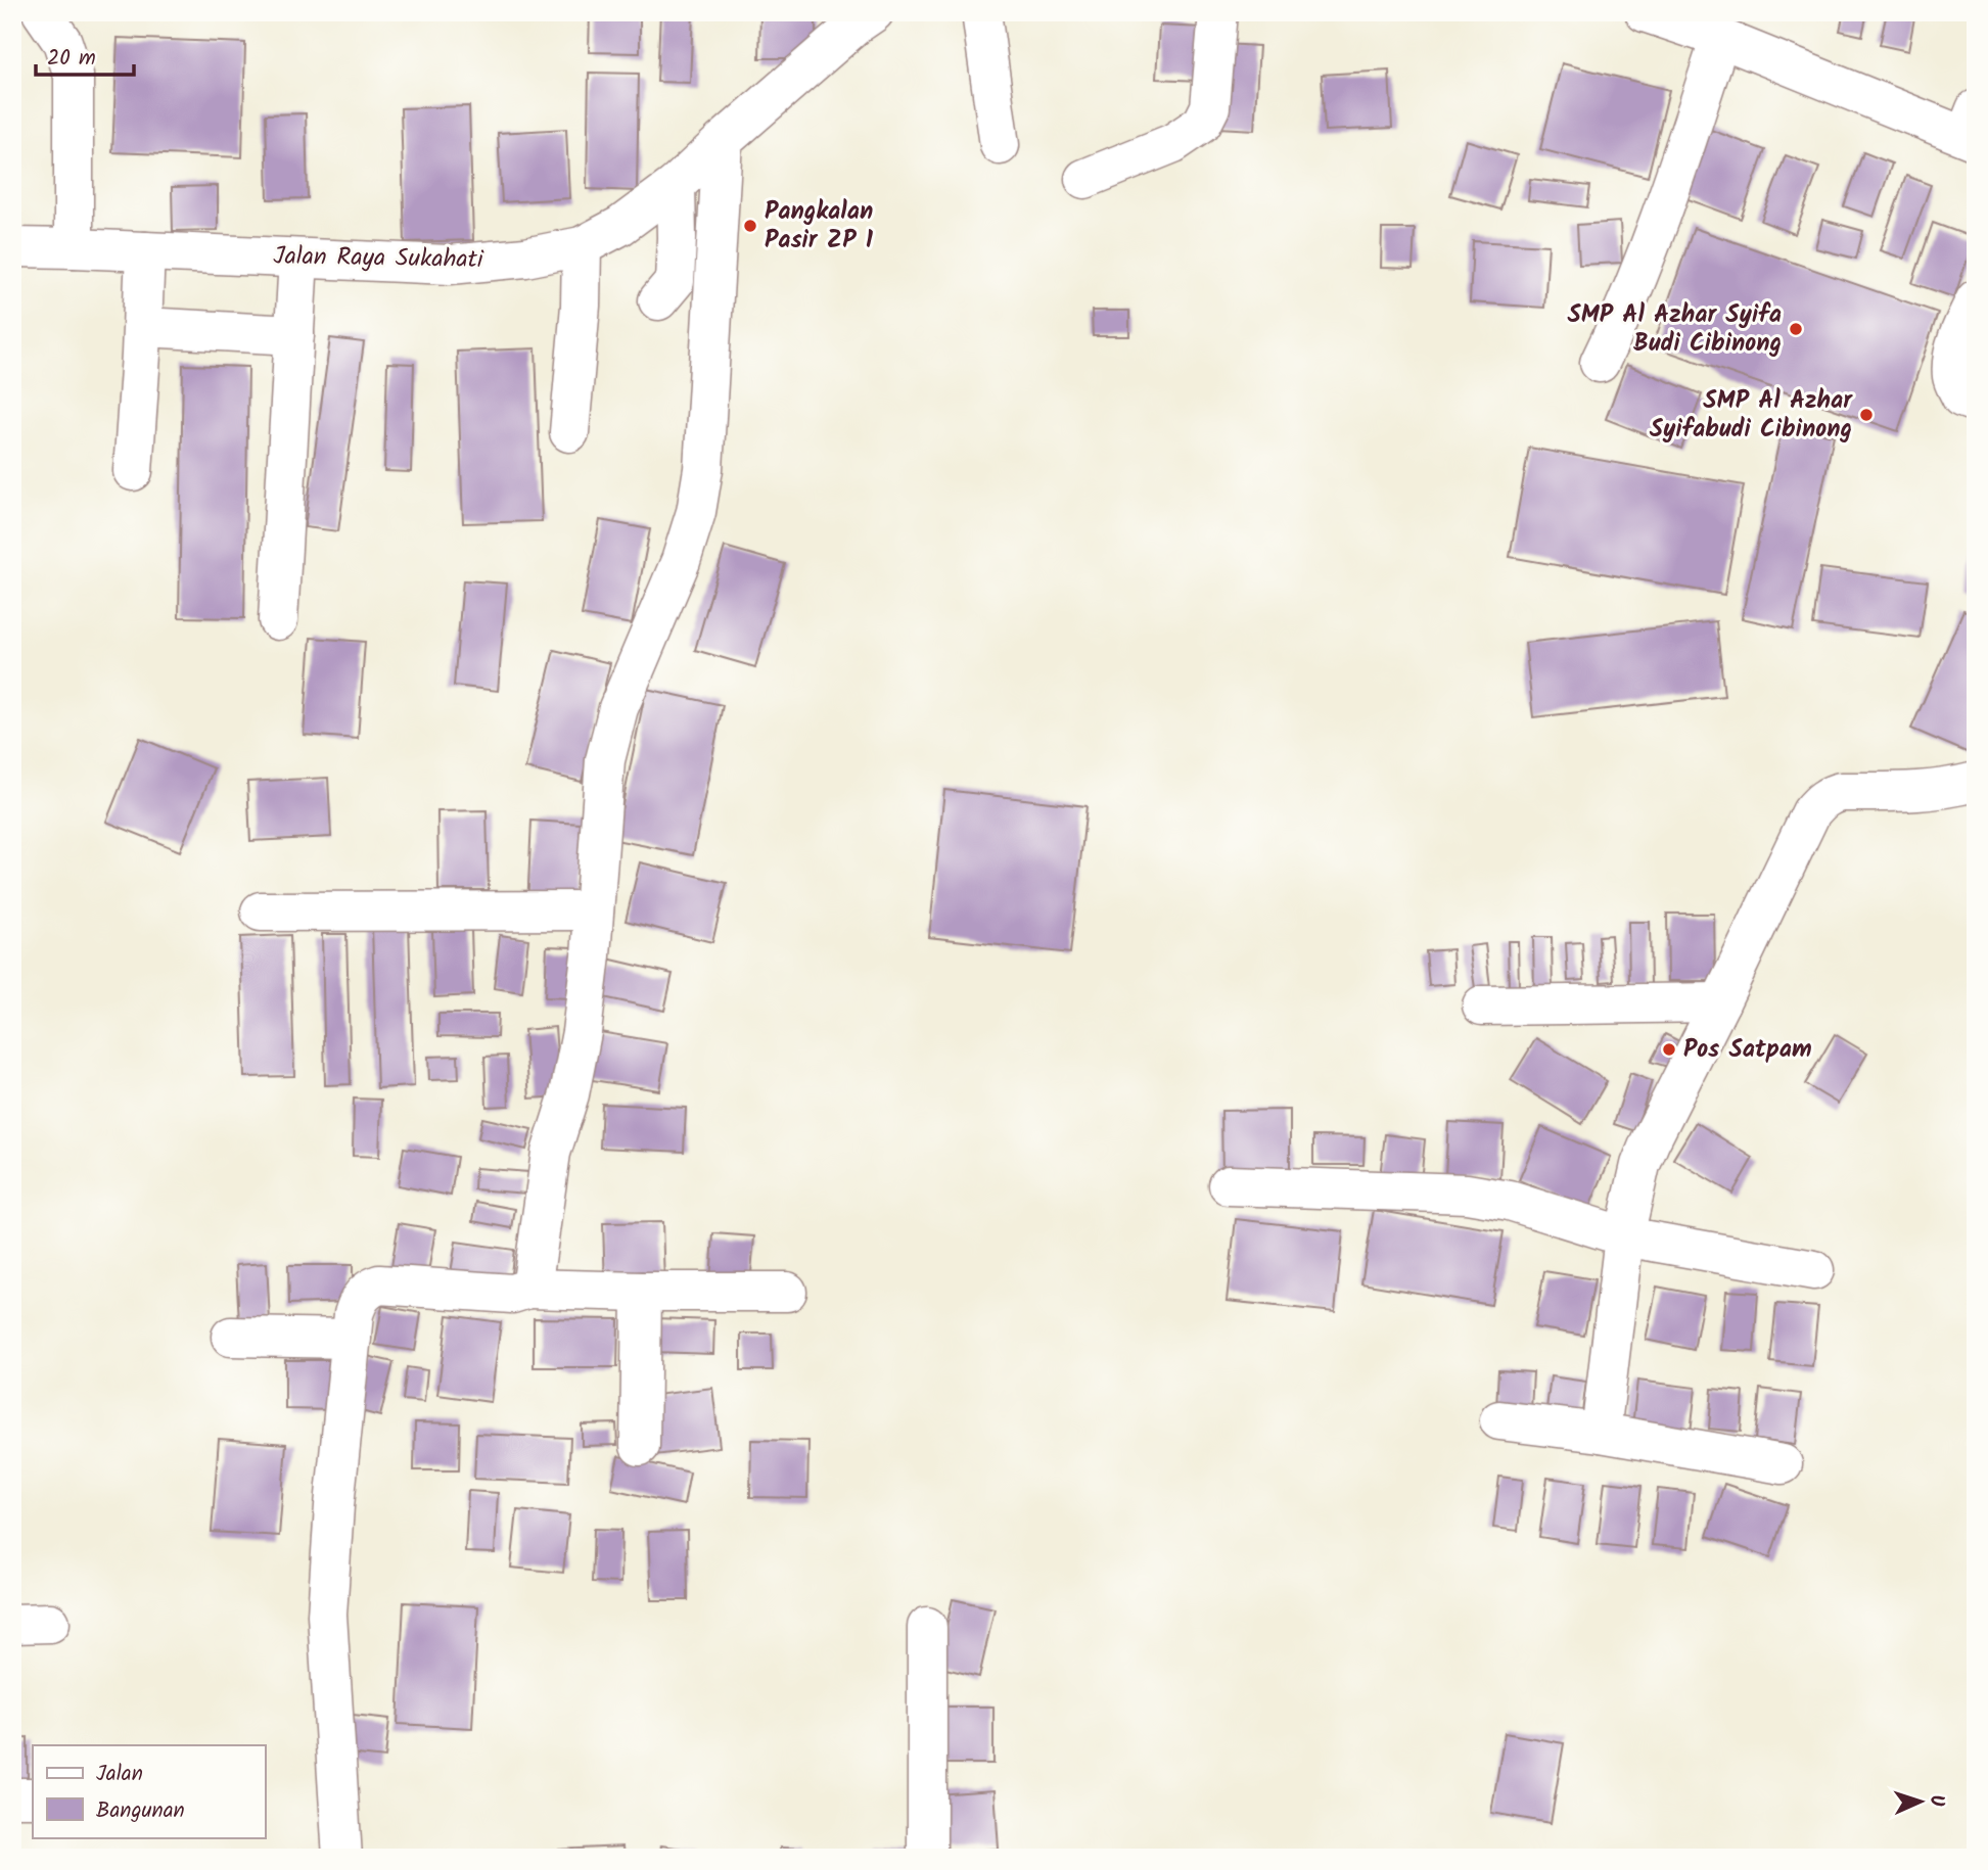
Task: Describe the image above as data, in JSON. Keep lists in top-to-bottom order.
{
  "streets": {
    "street": ["Jalan Raya Sukahati"]
  },
  "places": [
    "Pangkalan Pasir ZP 1",
    "SMP Al Azhar Syifa Budi Cibinong",
    "SMP Al Azhar Syifabudi Cibinong",
    "Pos Satpam"
  ],
  "legend": ["Jalan", "Bangunan"],
  "scale_bar": "20 m",
  "north": "right"
}
